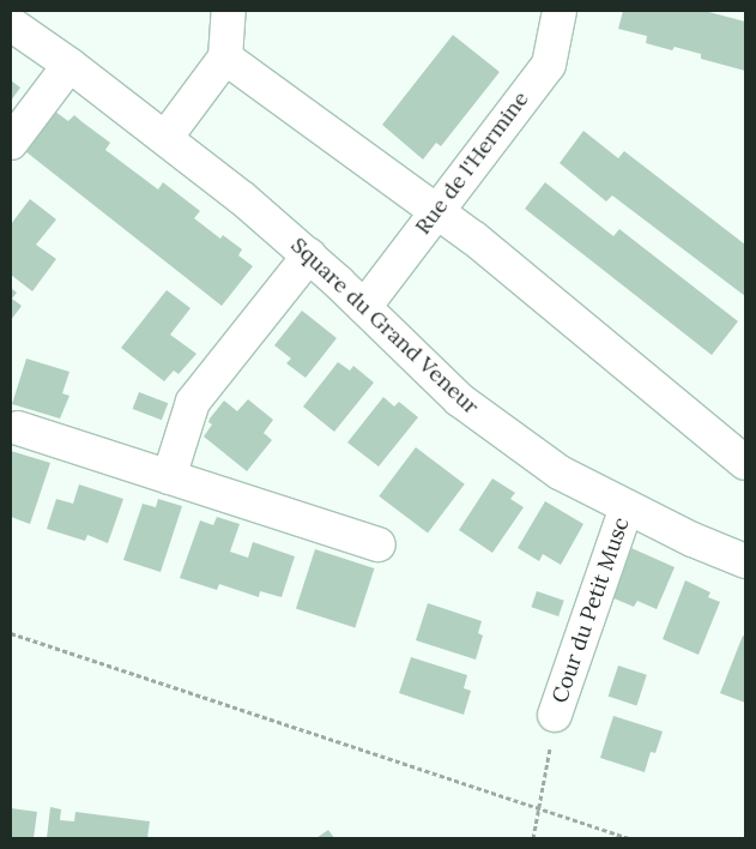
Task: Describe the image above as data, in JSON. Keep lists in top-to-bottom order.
{
  "streets": {
    "street": ["Rue de l'Hermine", "Square du Grand Veneur", "Cour du Petit Musc"]
  },
  "crossings": [
    ["Rue de l'Hermine", "Square du Grand Veneur"],
    ["Square du Grand Veneur", "Cour du Petit Musc"]
  ]
}
